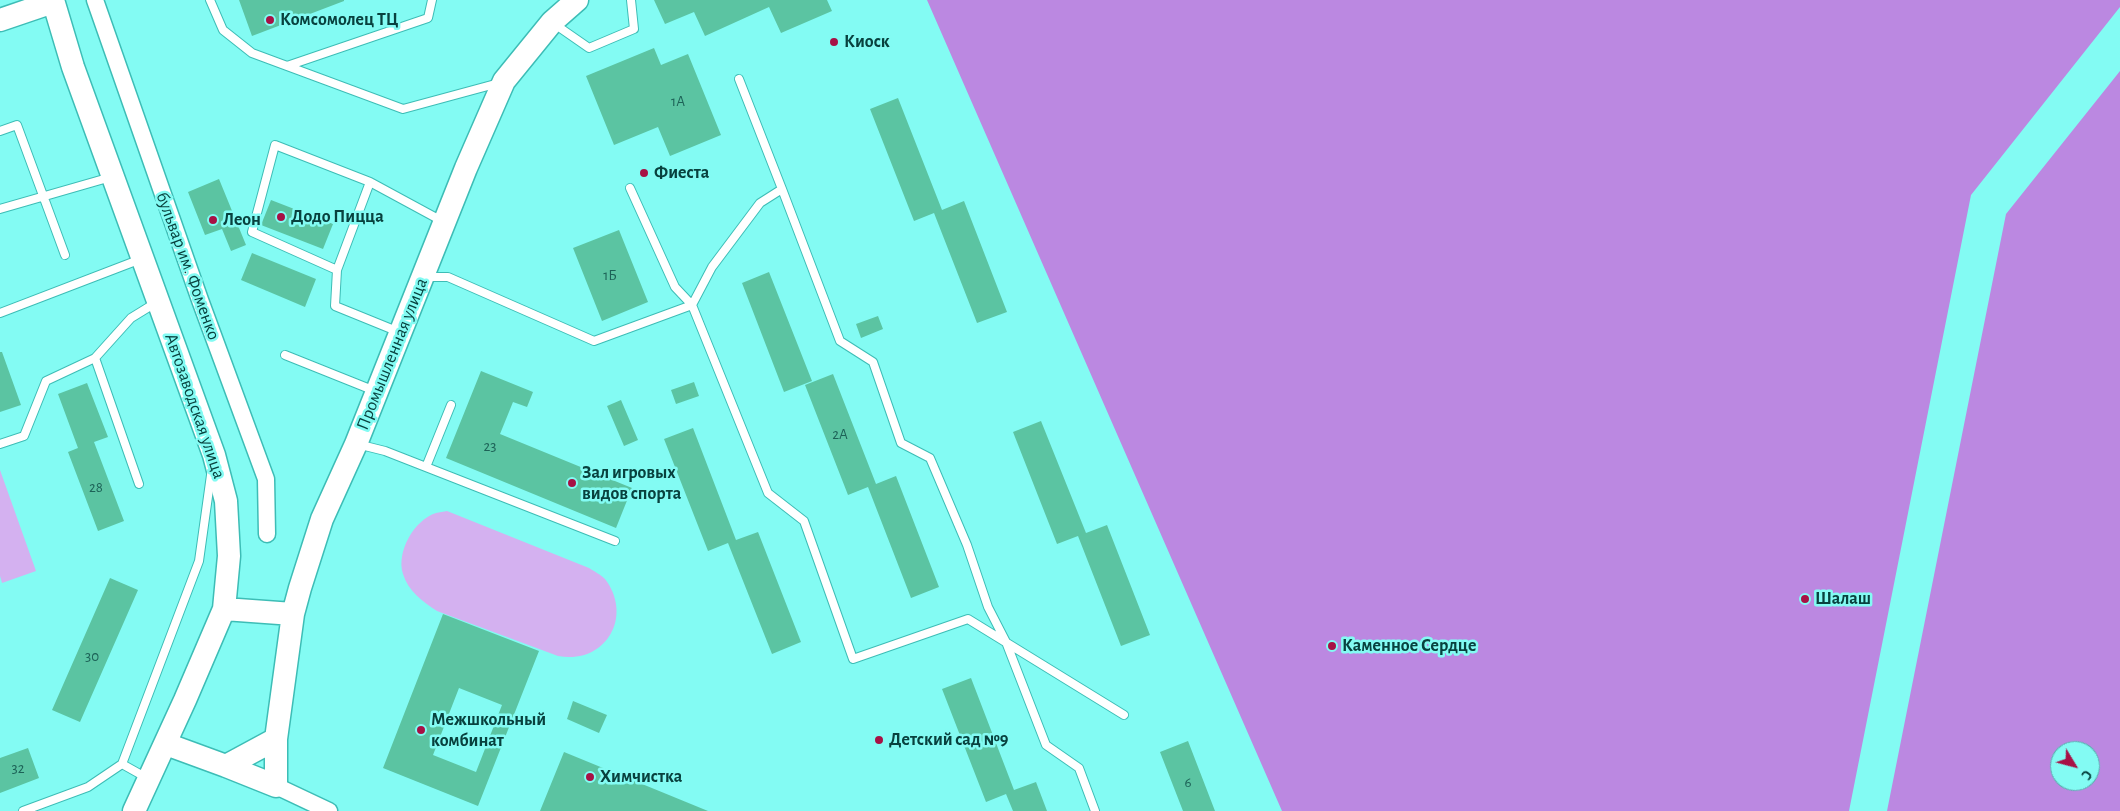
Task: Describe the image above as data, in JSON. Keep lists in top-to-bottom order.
{
  "streets": {
    "street": ["бульвар им. Фоменко", "Промышленная улица", "Автозаводская улица"]
  },
  "places": [
    "Комсомолец ТЦ",
    "Киоск",
    "Фиеста",
    "Додо Пицца",
    "Леон",
    "Зал игровых видов спорта",
    "Шалаш",
    "Каменное Сердце",
    "Межшкольный комбинат",
    "Детский сад №9",
    "Химчистка"
  ],
  "house_numbers": [
    "1А",
    "1Б",
    "2А",
    "23",
    "28",
    "30",
    "32",
    "6"
  ],
  "north": "bottom right"
}
